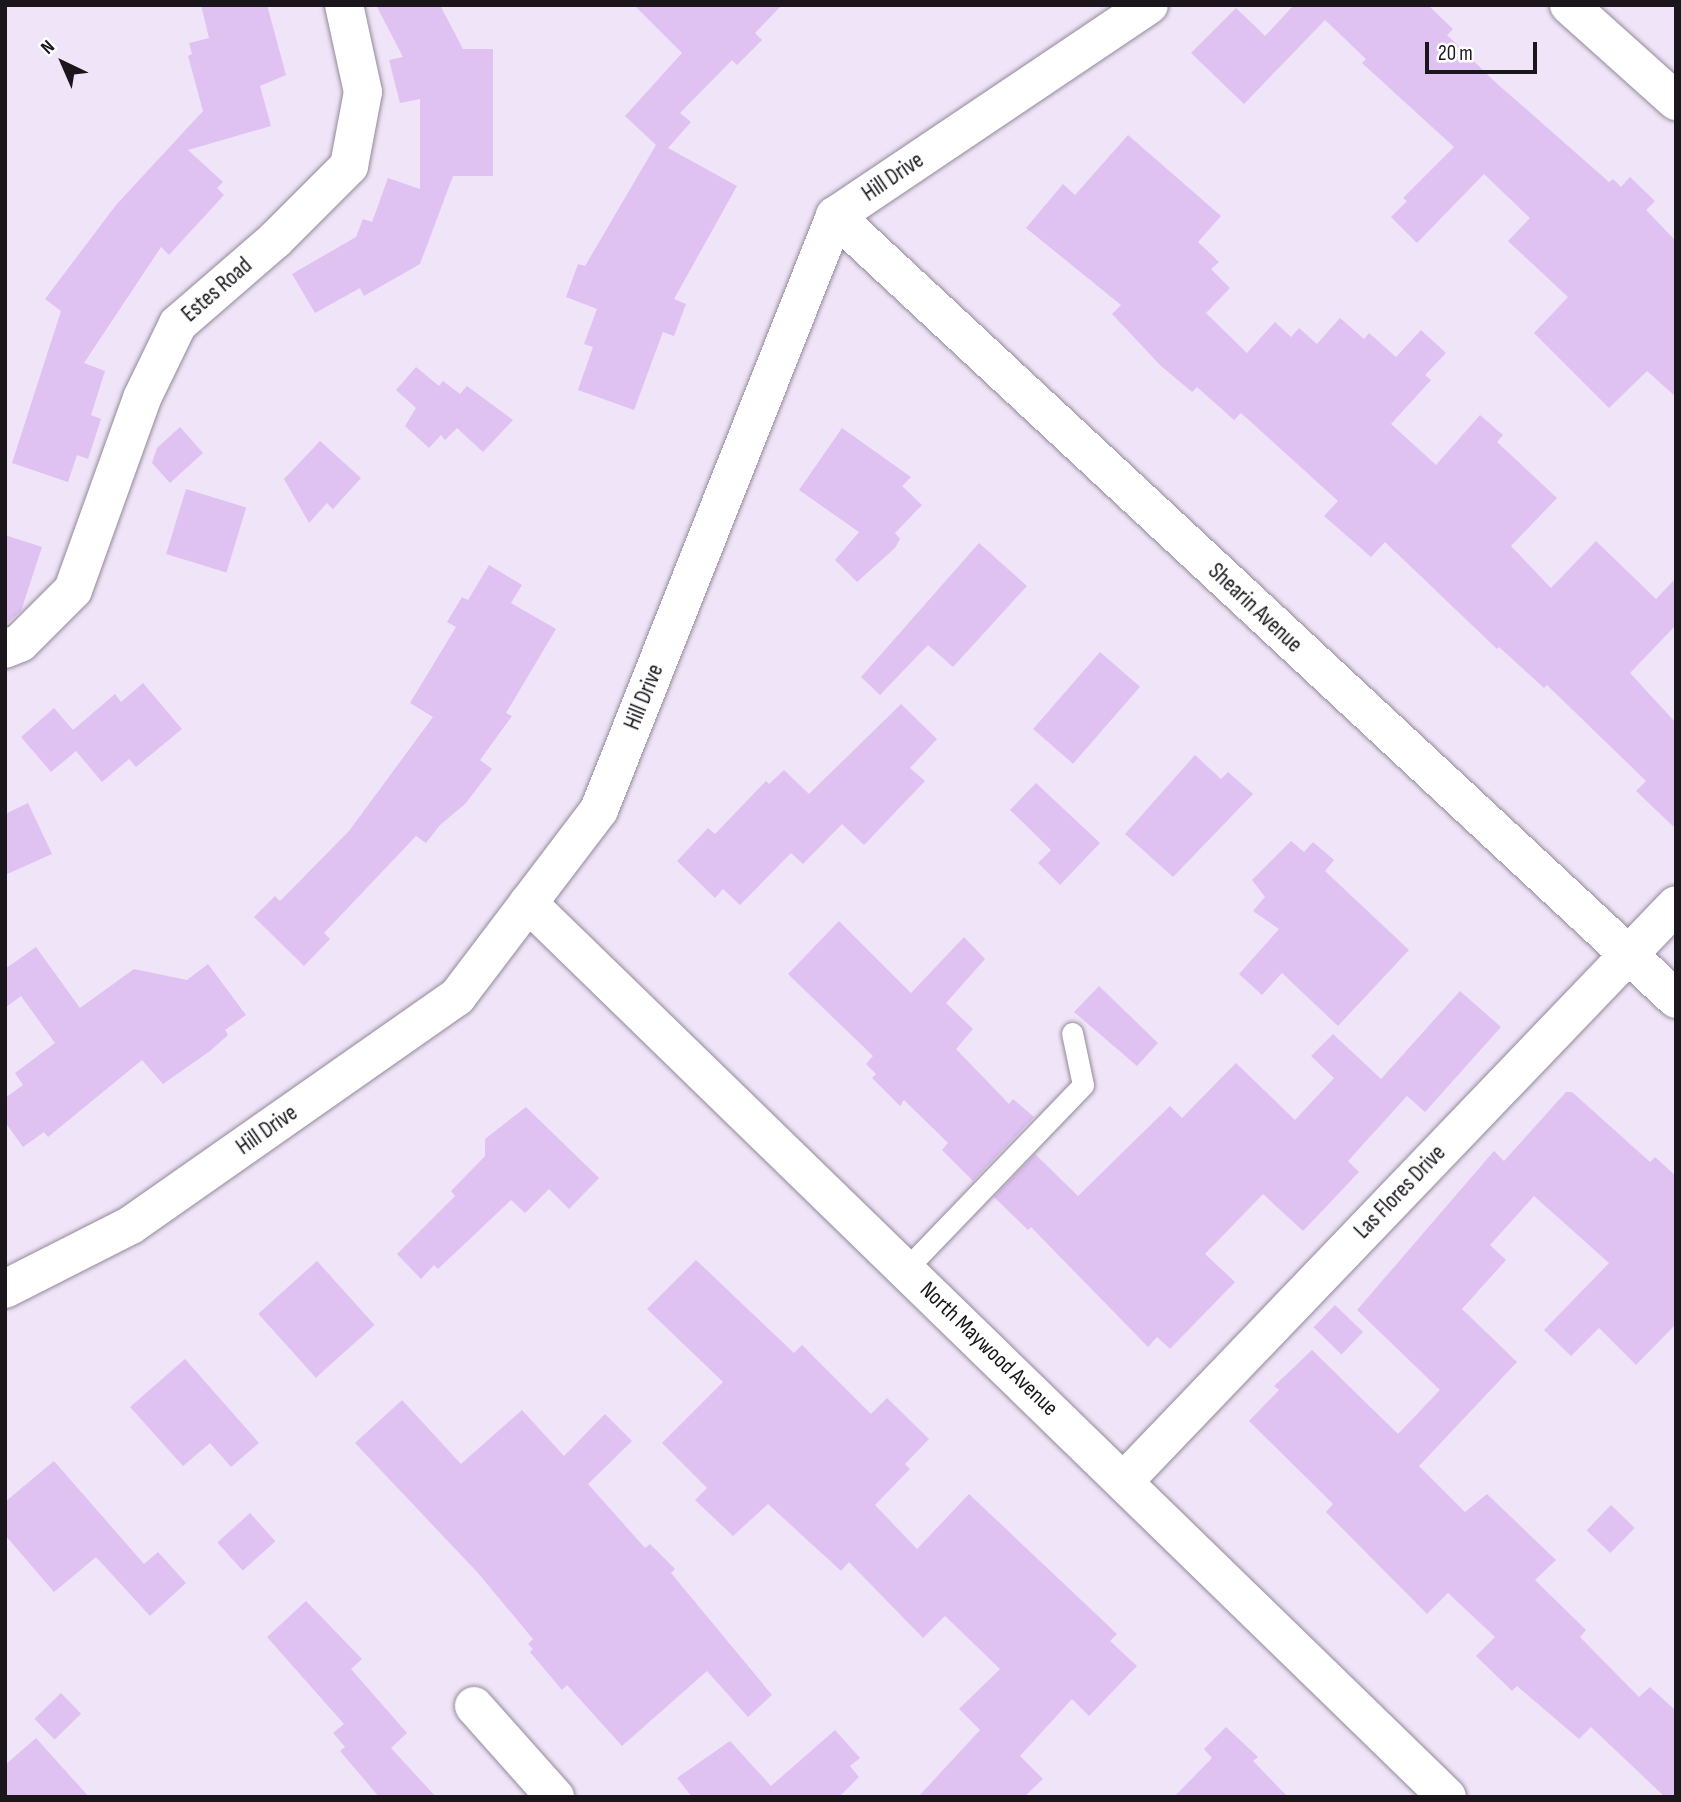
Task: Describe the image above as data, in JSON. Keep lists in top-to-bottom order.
{
  "streets": {
    "street": [
      "Hill Drive",
      "Estes Road",
      "Shearin Avenue",
      "Las Flores Drive",
      "North Maywood Avenue"
    ]
  },
  "crossings": [
    ["Hill Drive", "Shearin Avenue"],
    ["Hill Drive", "North Maywood Avenue"],
    ["Shearin Avenue", "Las Flores Drive"],
    ["Las Flores Drive", "North Maywood Avenue"]
  ],
  "scale_bar": "20 m",
  "north": "top left"
}
